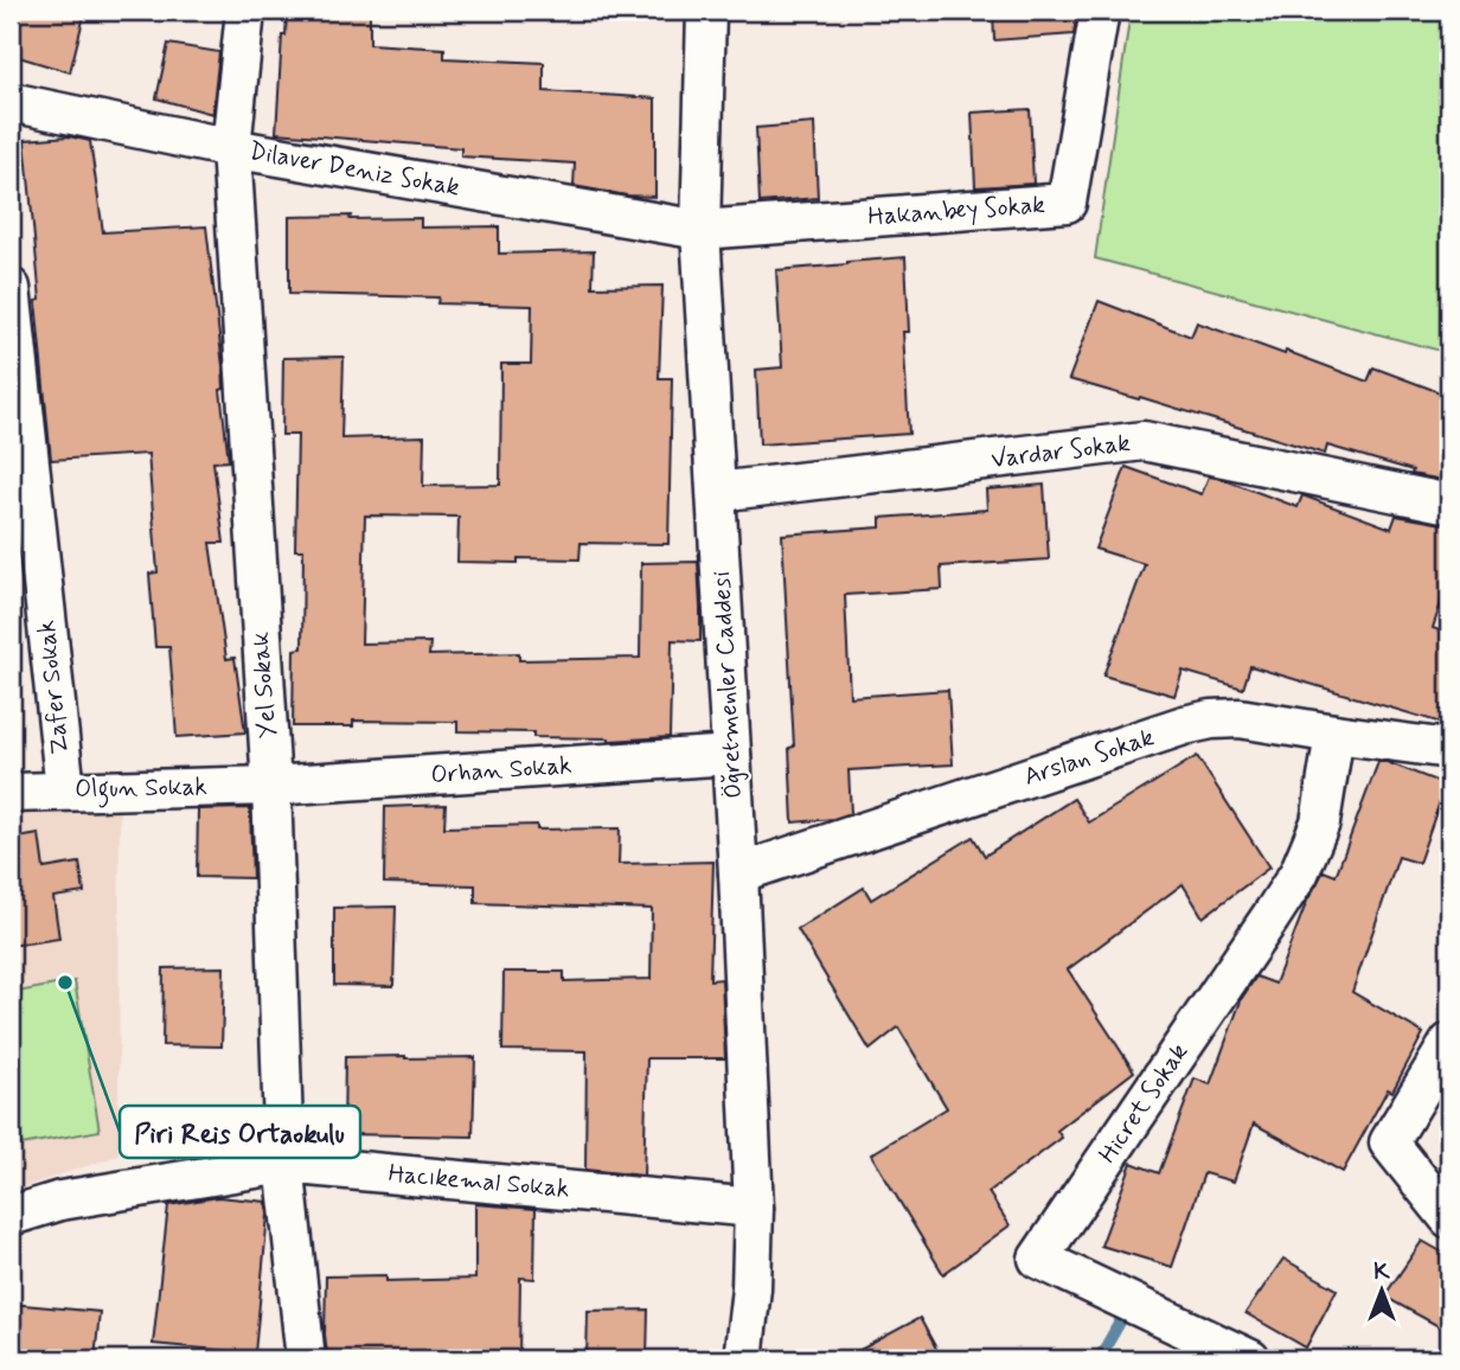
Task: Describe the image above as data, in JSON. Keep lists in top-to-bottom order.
{
  "streets": {
    "street": [
      "Dilaver Deniz Sokak",
      "Hakanbey Sokak",
      "Vardar Sokak",
      "Yel Sokak",
      "Öğretmenler Caddesi",
      "Zafer Sokak",
      "Arslan Sokak",
      "Orhan Sokak",
      "Olgun Sokak",
      "Hicret Sokak",
      "Hacıkemal Sokak"
    ]
  },
  "crossings": [
    ["Dilaver Deniz Sokak", "Hakanbey Sokak"],
    ["Dilaver Deniz Sokak", "Yel Sokak"],
    ["Dilaver Deniz Sokak", "Öğretmenler Caddesi"],
    ["Hakanbey Sokak", "Öğretmenler Caddesi"],
    ["Vardar Sokak", "Öğretmenler Caddesi"],
    ["Yel Sokak", "Orhan Sokak"],
    ["Yel Sokak", "Olgun Sokak"],
    ["Yel Sokak", "Hacıkemal Sokak"],
    ["Öğretmenler Caddesi", "Arslan Sokak"],
    ["Öğretmenler Caddesi", "Orhan Sokak"],
    ["Öğretmenler Caddesi", "Hacıkemal Sokak"],
    ["Zafer Sokak", "Olgun Sokak"],
    ["Arslan Sokak", "Hicret Sokak"],
    ["Orhan Sokak", "Olgun Sokak"]
  ],
  "places": ["Piri Reis Ortaokulu"],
  "north": "top"
}
